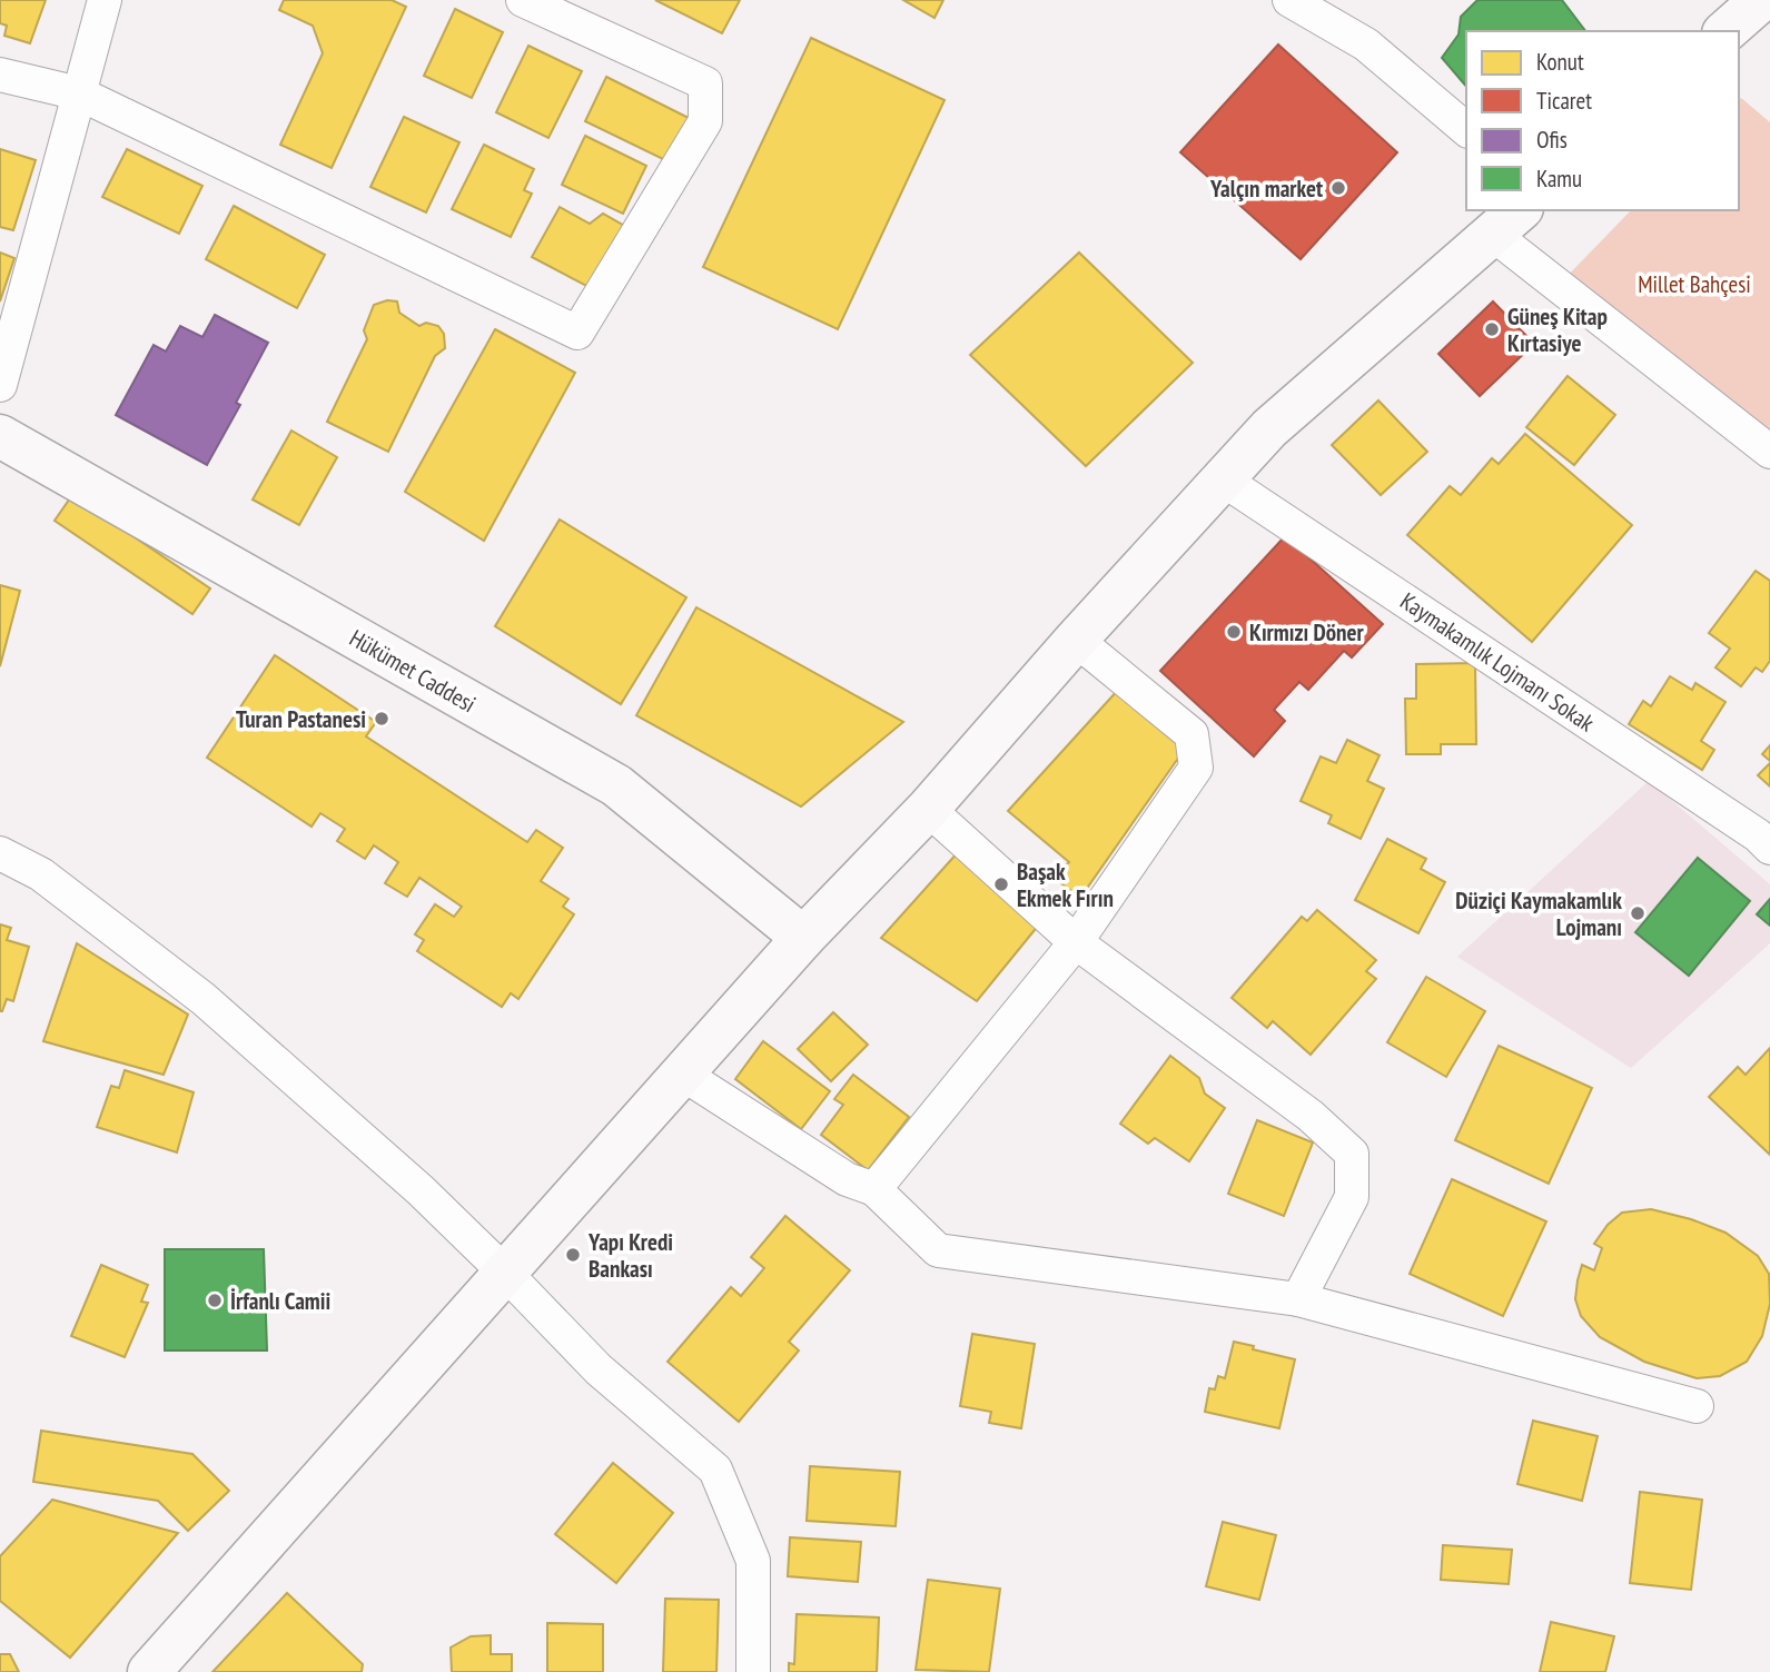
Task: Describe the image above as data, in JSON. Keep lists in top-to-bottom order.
{
  "streets": {
    "main road": ["Hükümet Caddesi"],
    "street": ["Kaymakamlık Lojmanı Sokak"]
  },
  "parks": ["Millet Bahçesi"],
  "places": [
    "Yalçın market",
    "Güneş Kitap Kırtasiye",
    "Kırmızı Döner",
    "Turan Pastanesi",
    "Başak Ekmek Fırın",
    "Düziçi Kaymakamlık Lojmanı",
    "Yapı Kredi Bankası",
    "İrfanlı Camii"
  ],
  "legend": [
    "Konut",
    "Ticaret",
    "Ofis",
    "Kamu"
  ]
}
